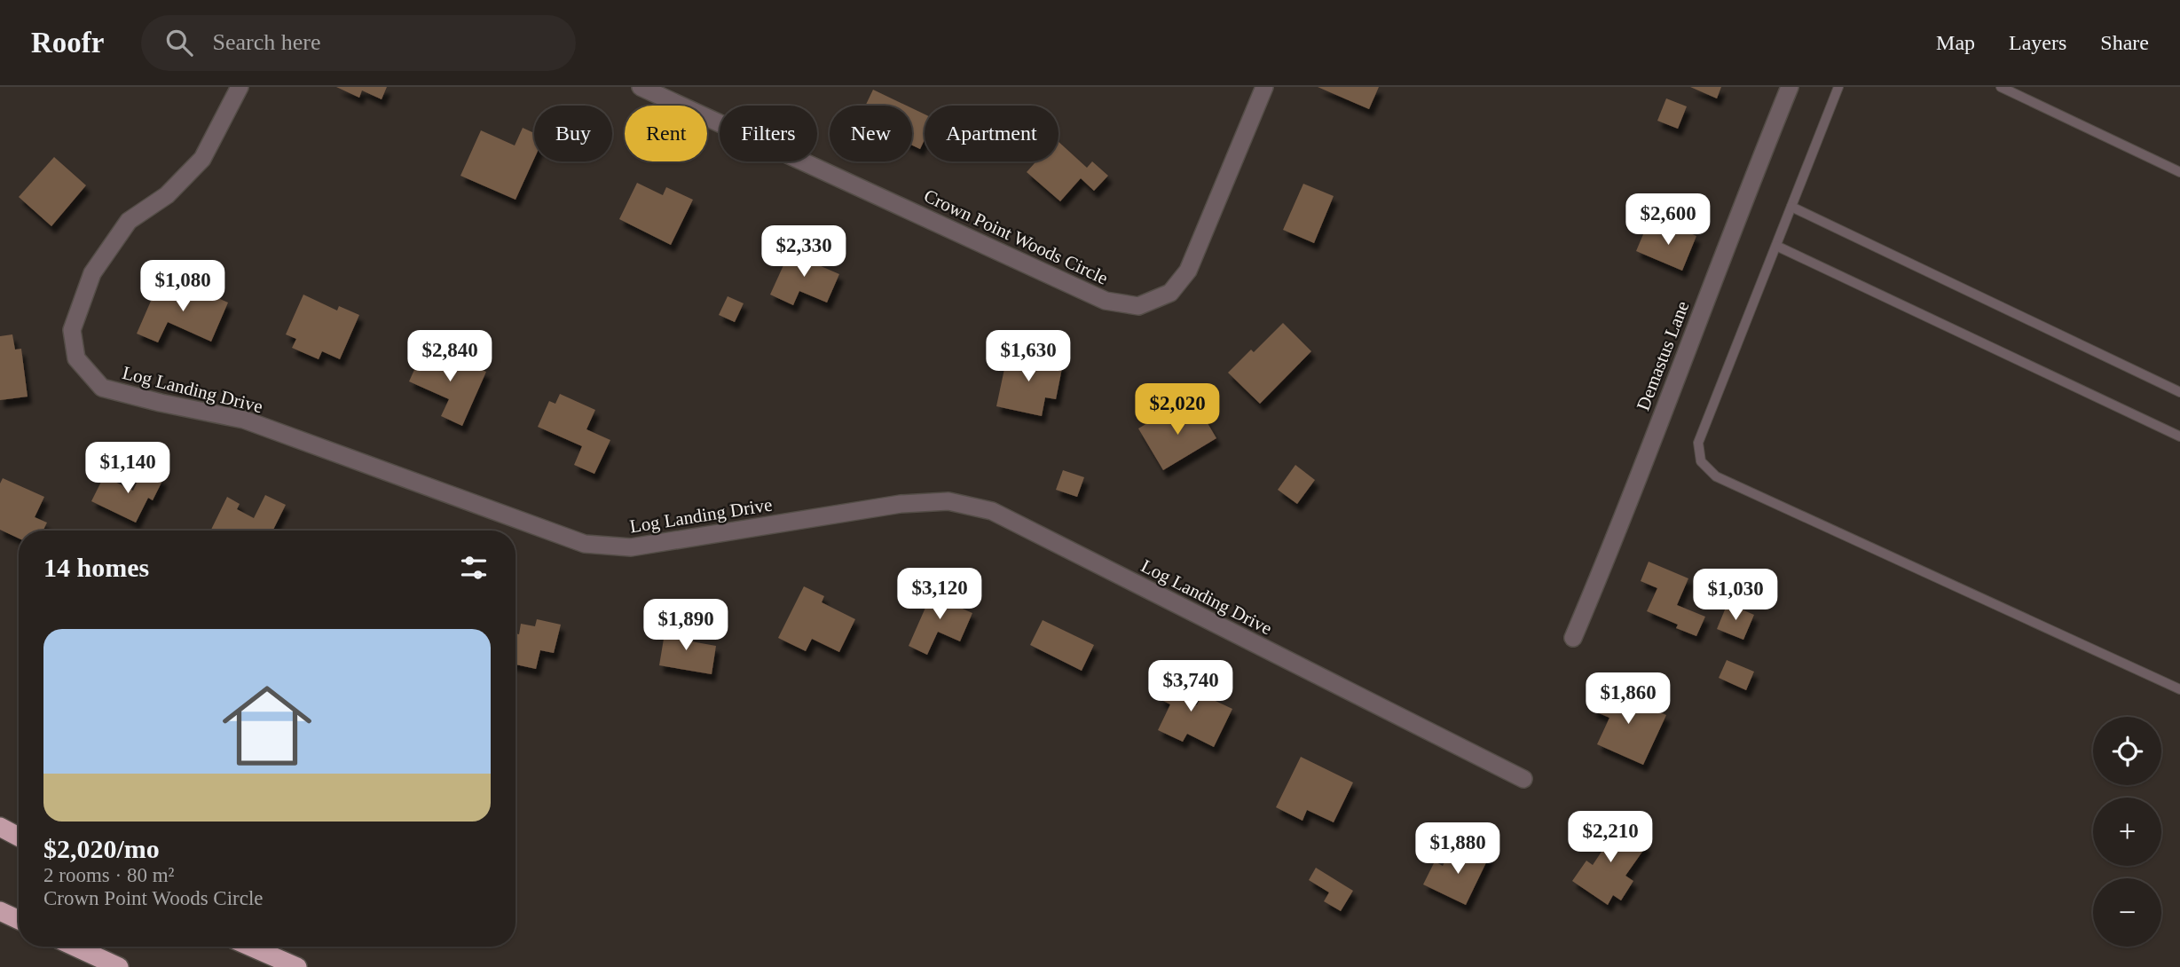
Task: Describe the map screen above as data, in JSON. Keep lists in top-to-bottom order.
{
  "streets": {
    "street": ["Crown Point Woods Circle", "Demastus Lane", "Log Landing Drive"]
  },
  "page": {
    "header": "Roofr",
    "search": "Search here",
    "nav": ["Map", "Layers", "Share"],
    "chip": [
      "Buy",
      "Rent",
      "Filters",
      "New",
      "Apartment"
    ],
    "price": [
      "$2,600",
      "$2,330",
      "$1,080",
      "$2,840",
      "$1,630",
      "$2,020",
      "$1,140",
      "$3,120",
      "$1,030",
      "$1,890",
      "$3,740",
      "$1,860",
      "$2,210",
      "$1,880"
    ],
    "heading": "14 homes",
    "list": [
      {
        "name": "$2,020/mo",
        "note": "2 rooms · 80 m² · Crown Point Woods Circle"
      }
    ],
    "map_buttons": ["+", "−"]
  }
}
